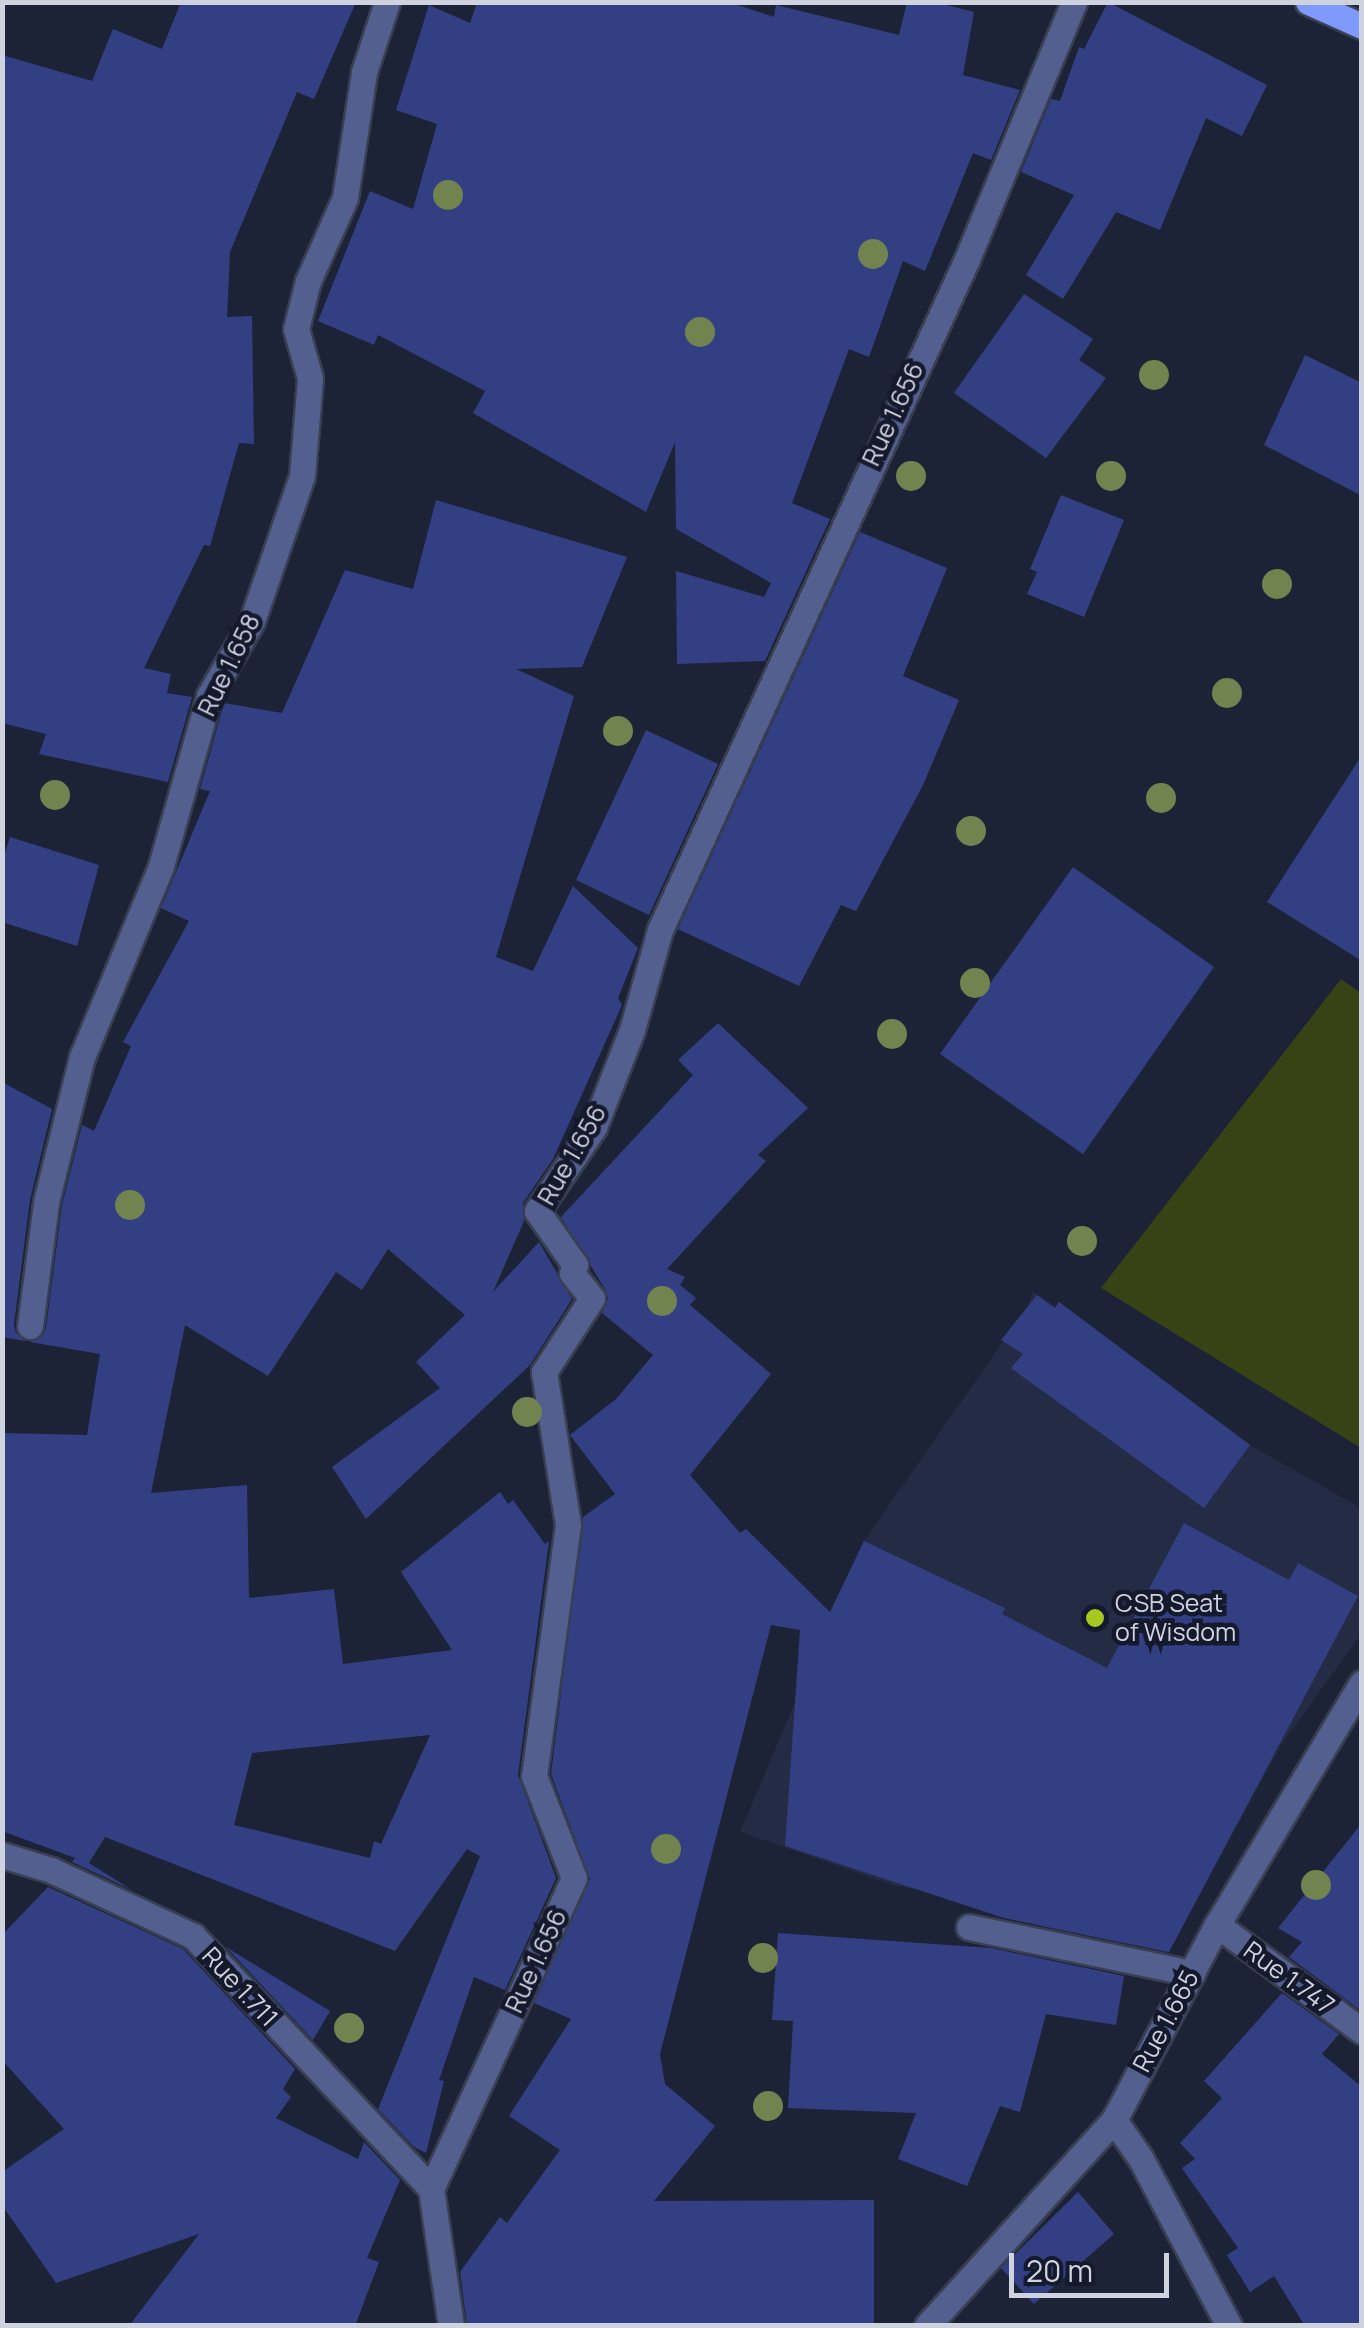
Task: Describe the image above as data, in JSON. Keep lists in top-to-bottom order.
{
  "streets": {
    "street": [
      "Rue 1.656",
      "Rue 1.658",
      "Rue 1.747",
      "Rue 1.711",
      "Rue 1.665"
    ]
  },
  "crossings": [
    ["Rue 1.656", "Rue 1.711"],
    ["Rue 1.747", "Rue 1.665"]
  ],
  "places": ["CSB Seat of Wisdom"],
  "scale_bar": "20 m"
}
